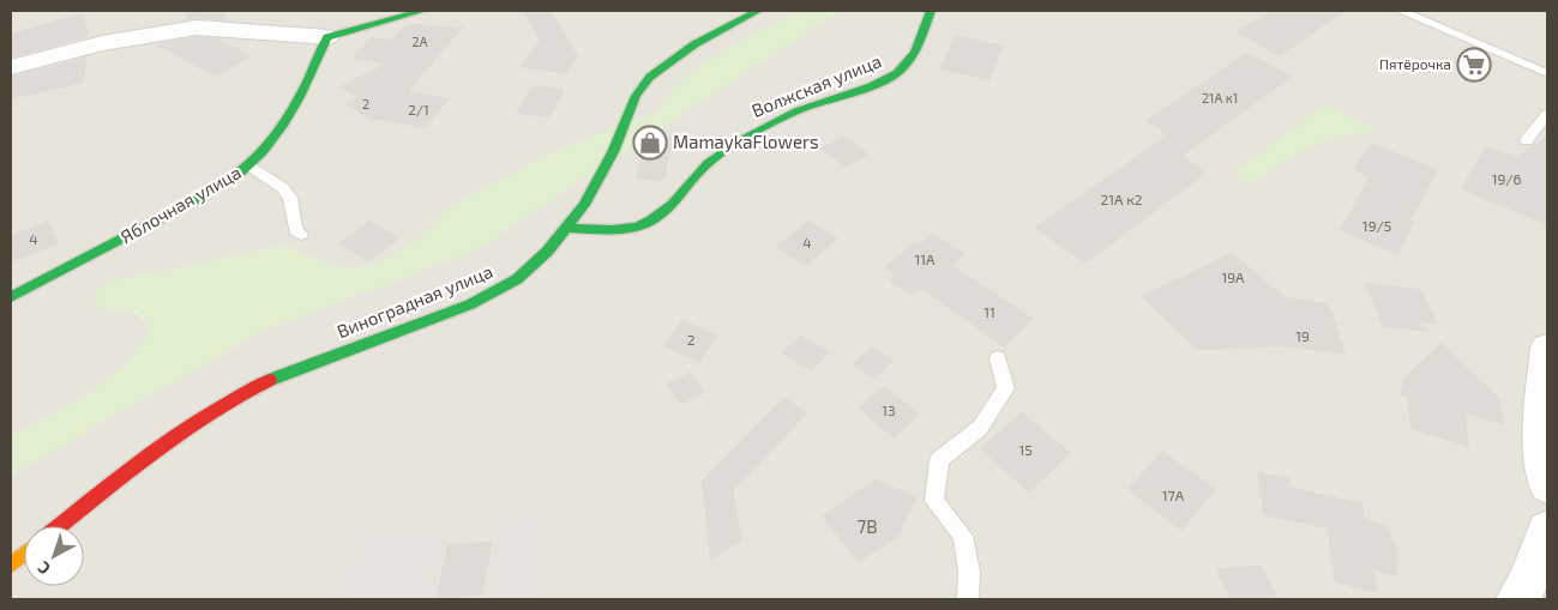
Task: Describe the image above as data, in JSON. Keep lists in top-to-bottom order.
{
  "streets": {
    "street": ["Волжская улица", "Яблочная улица", "Виноградная улица"]
  },
  "crossings": [
    ["Волжская улица", "Виноградная улица"]
  ],
  "places": {
    "supermarket": ["Пятёрочка"],
    "shop": ["MamaykaFlowers"]
  },
  "house_numbers": [
    "2А",
    "21А к1",
    "2",
    "2/1",
    "19/6",
    "21А к2",
    "19/5",
    "4",
    "4",
    "11А",
    "19А",
    "11",
    "19",
    "2",
    "13",
    "15",
    "17А",
    "7В"
  ],
  "north": "bottom left"
}
